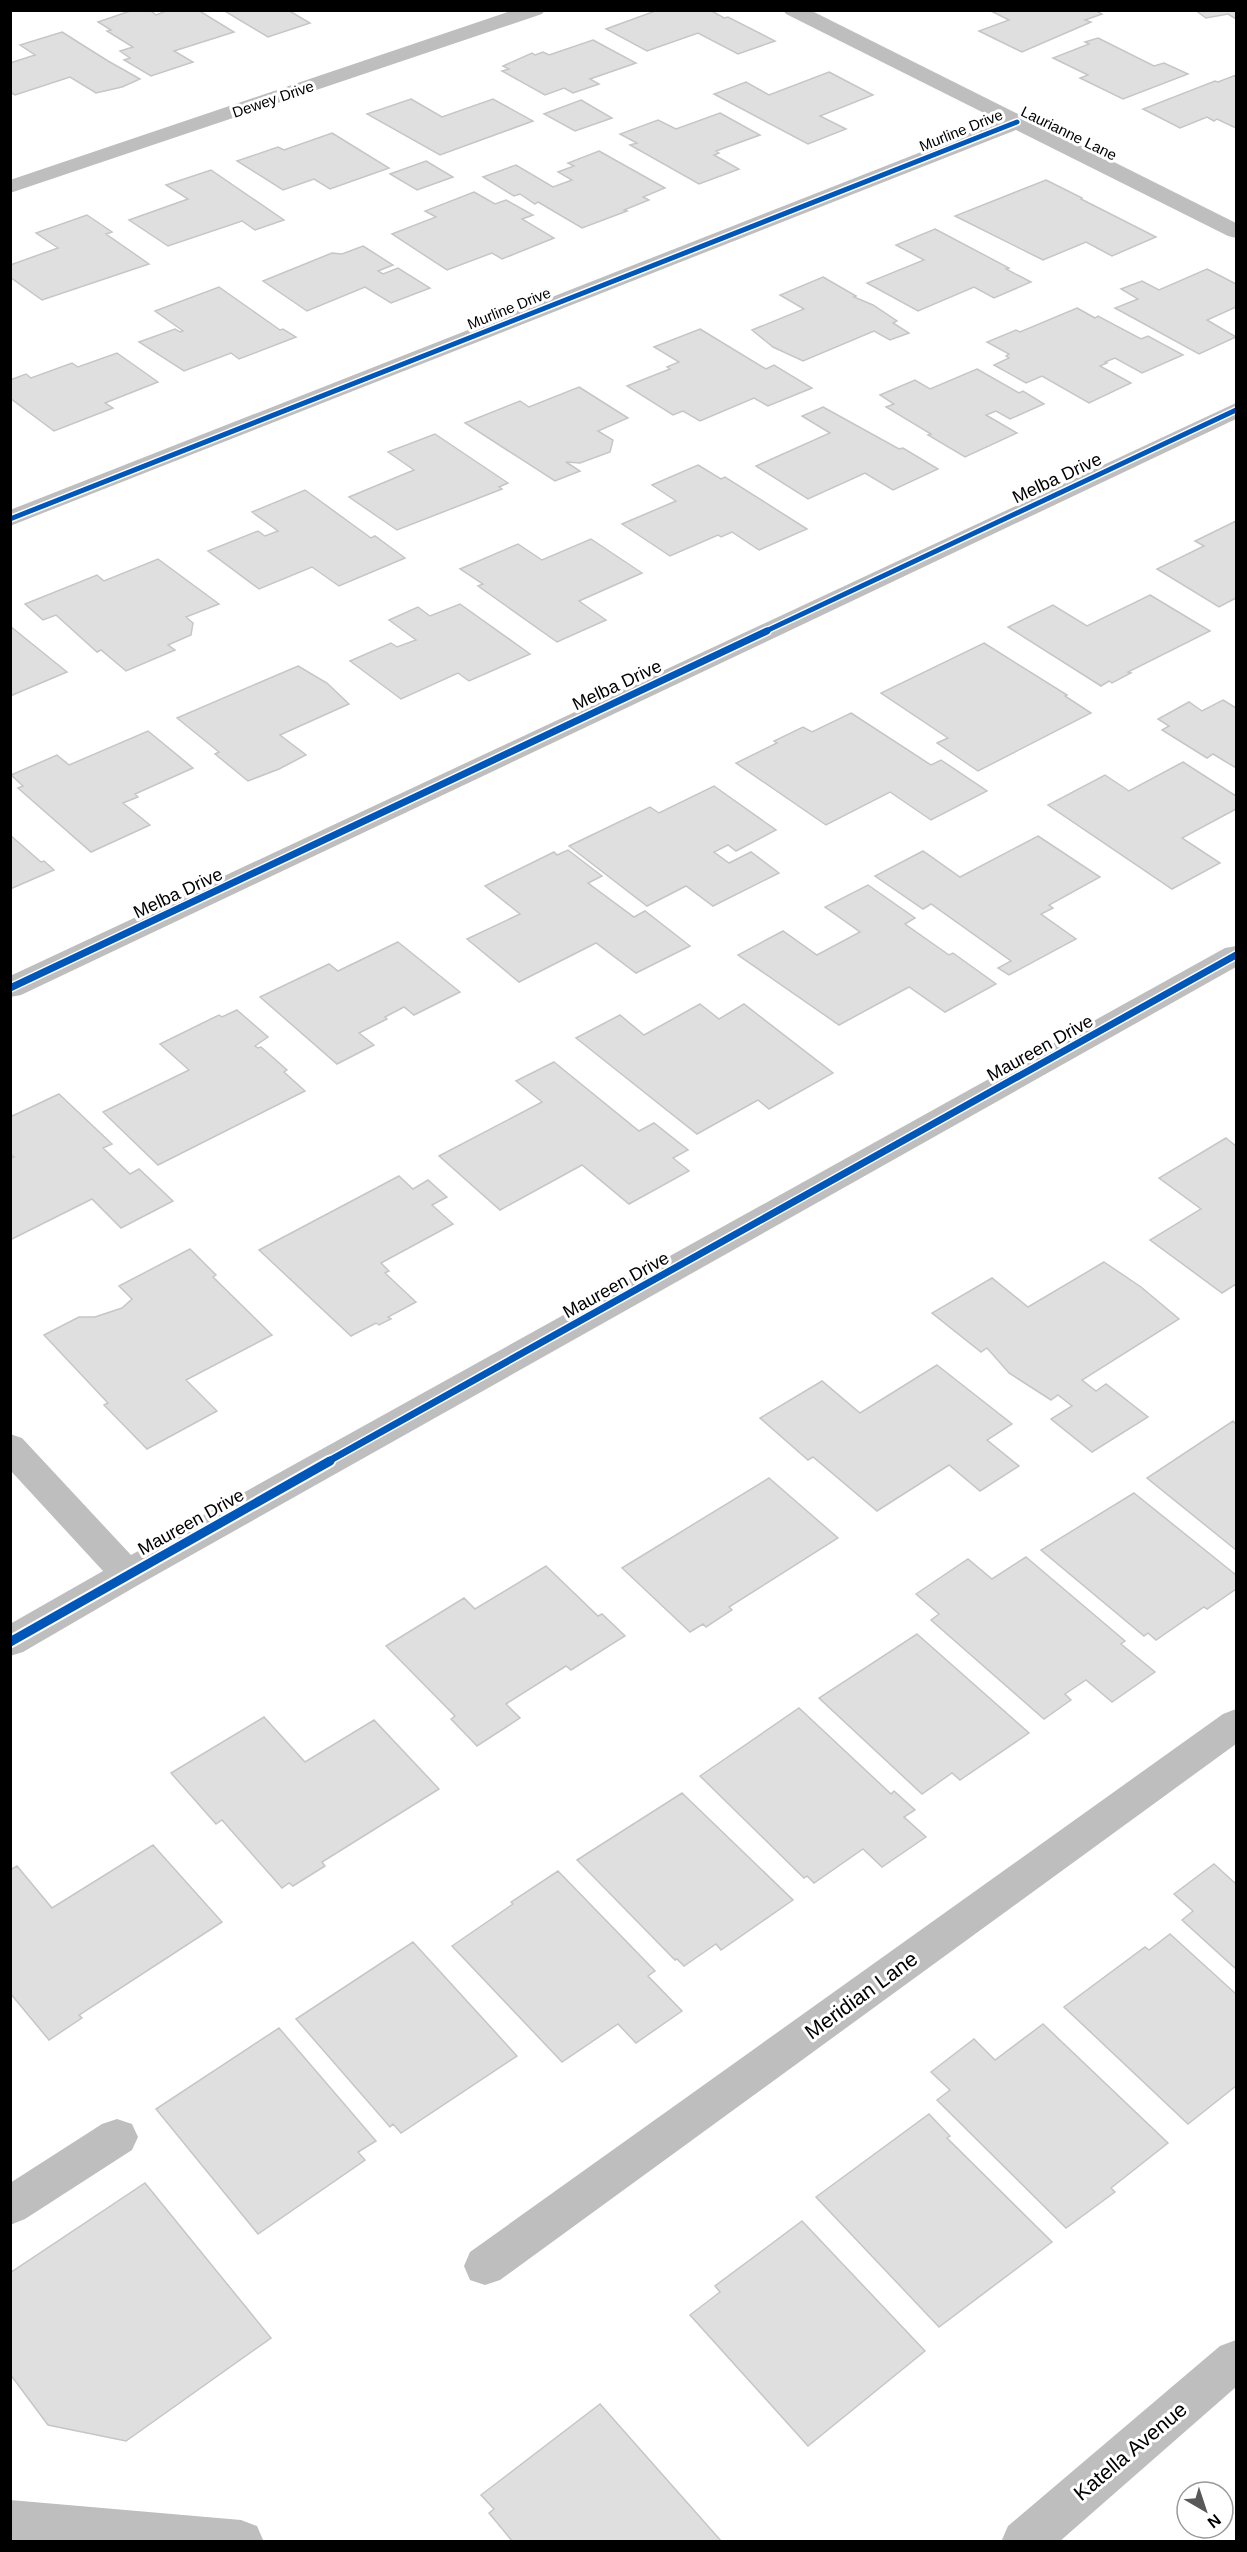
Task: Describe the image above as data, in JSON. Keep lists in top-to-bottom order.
{
  "streets": {
    "street": [
      "Dewey Drive",
      "Murline Drive",
      "Laurianne Lane",
      "Melba Drive",
      "Maureen Drive",
      "Meridian Lane",
      "Katella Avenue"
    ]
  },
  "crossings": [
    ["Murline Drive", "Laurianne Lane"]
  ],
  "north": "bottom right"
}
